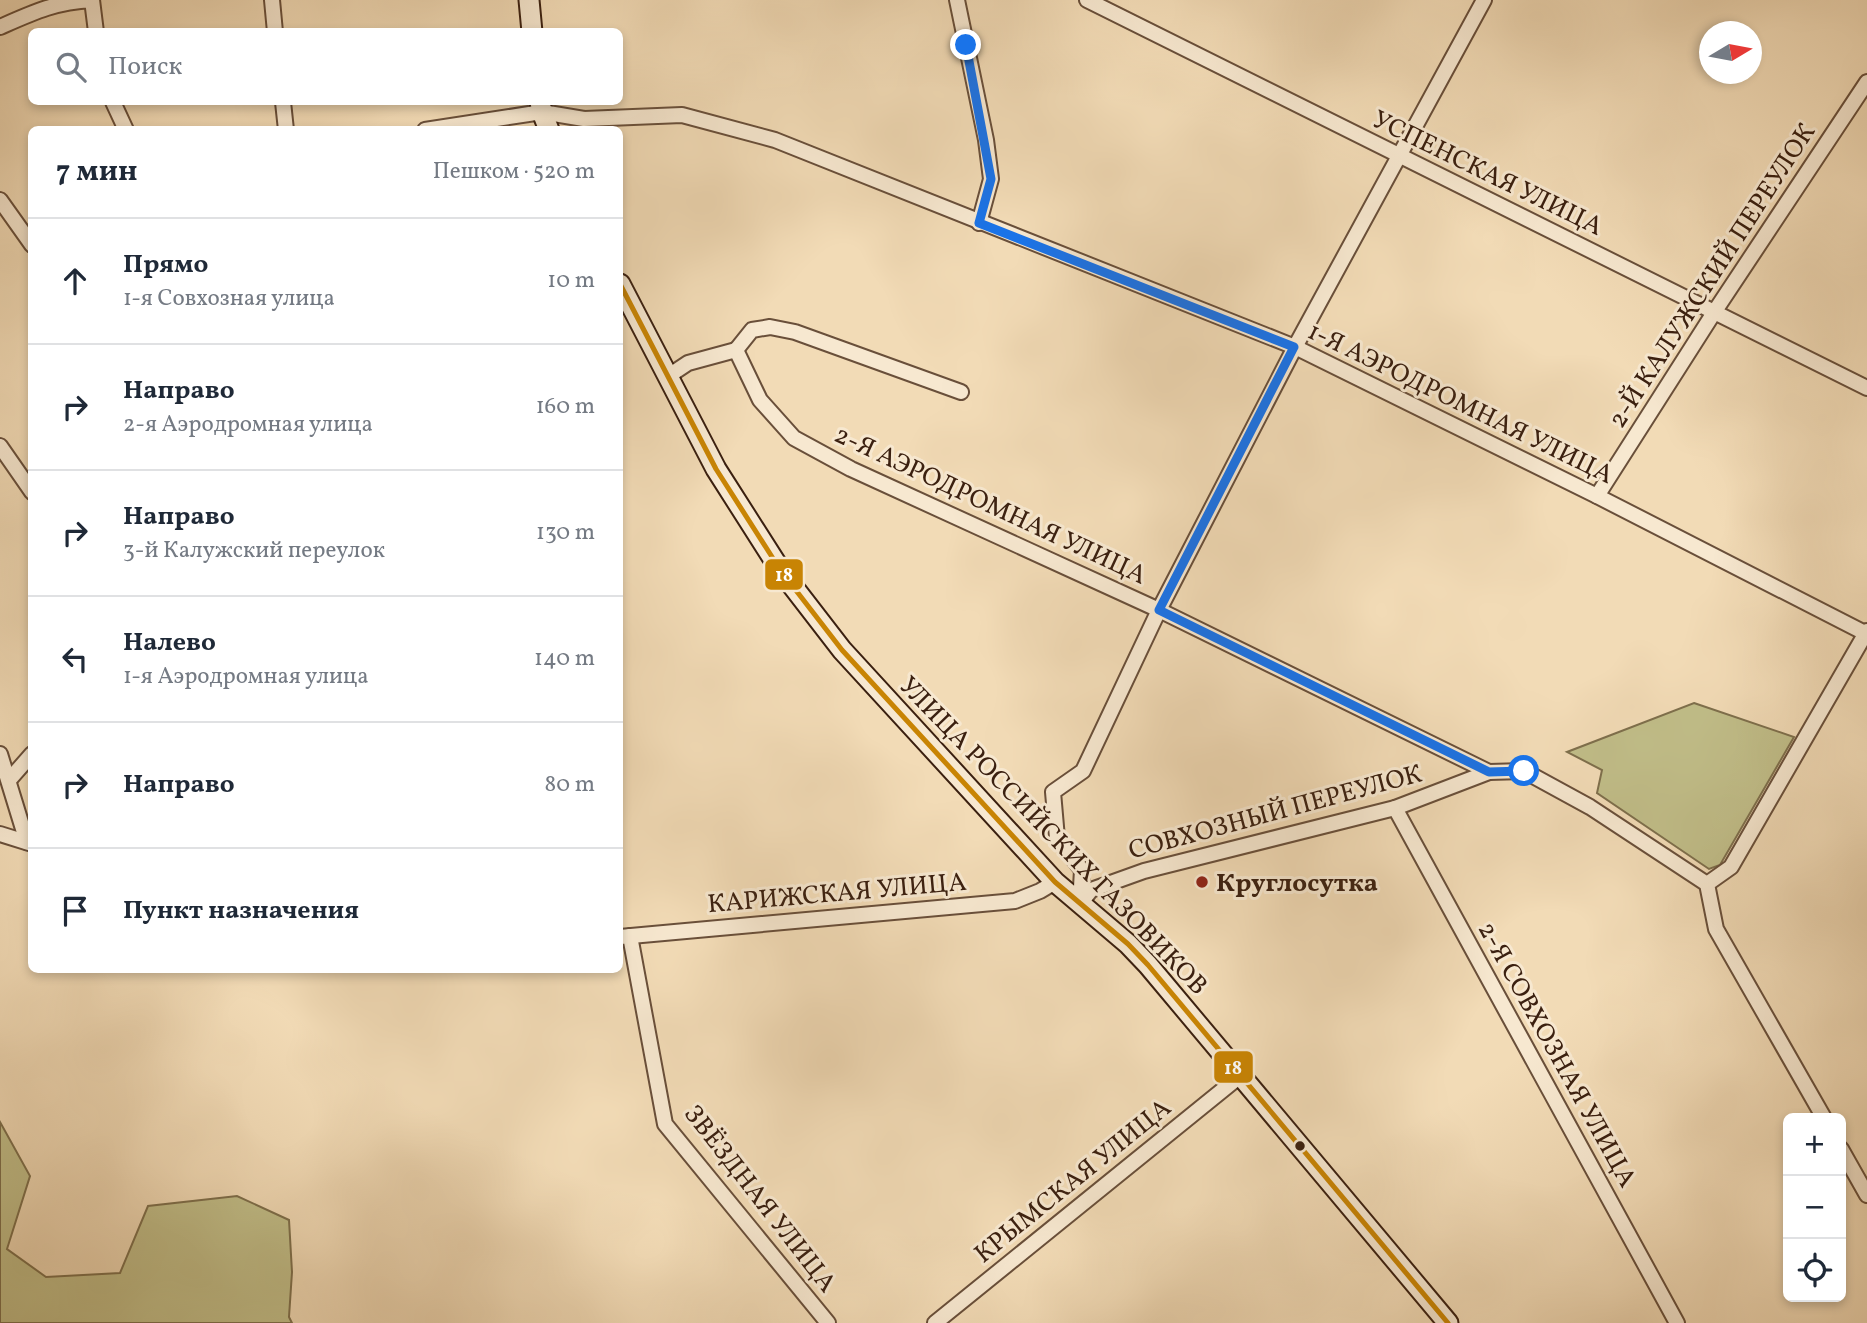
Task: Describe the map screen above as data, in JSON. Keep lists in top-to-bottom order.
{
  "streets": {
    "main road": ["УЛИЦА РОССИЙСКИХ ГАЗОВИКОВ"],
    "street": [
      "УСПЕНСКАЯ УЛИЦА",
      "2-Й КАЛУЖСКИЙ ПЕРЕУЛОК",
      "1-Я АЭРОДРОМНАЯ УЛИЦА",
      "2-Я АЭРОДРОМНАЯ УЛИЦА",
      "СОВХОЗНЫЙ ПЕРЕУЛОК",
      "КАРИЖСКАЯ УЛИЦА",
      "2-Я СОВХОЗНАЯ УЛИЦА",
      "КРЫМСКАЯ УЛИЦА",
      "ЗВЁЗДНАЯ УЛИЦА"
    ]
  },
  "crossings": [
    ["УСПЕНСКАЯ УЛИЦА", "2-Й КАЛУЖСКИЙ ПЕРЕУЛОК"],
    ["2-Й КАЛУЖСКИЙ ПЕРЕУЛОК", "1-Я АЭРОДРОМНАЯ УЛИЦА"],
    ["2-Я АЭРОДРОМНАЯ УЛИЦА", "СОВХОЗНЫЙ ПЕРЕУЛОК"],
    ["СОВХОЗНЫЙ ПЕРЕУЛОК", "УЛИЦА РОССИЙСКИХ ГАЗОВИКОВ"],
    ["СОВХОЗНЫЙ ПЕРЕУЛОК", "2-Я СОВХОЗНАЯ УЛИЦА"],
    ["УЛИЦА РОССИЙСКИХ ГАЗОВИКОВ", "КАРИЖСКАЯ УЛИЦА"],
    ["УЛИЦА РОССИЙСКИХ ГАЗОВИКОВ", "КРЫМСКАЯ УЛИЦА"],
    ["КАРИЖСКАЯ УЛИЦА", "ЗВЁЗДНАЯ УЛИЦА"]
  ],
  "places": ["Круглосутка"],
  "lines": ["transit line 18"],
  "north": "right",
  "page": {
    "search": "Поиск",
    "heading": ["7 мин", "Пешком · 520 m"],
    "list": [
      ["Прямо", "1-я Совхозная улица", "10 m"],
      ["Направо", "2-я Аэродромная улица", "160 m"],
      ["Направо", "3-й Калужский переулок", "130 m"],
      ["Налево", "1-я Аэродромная улица", "140 m"],
      ["Направо", "80 m"],
      "Пункт назначения"
    ],
    "map_buttons": ["+", "−"]
  }
}
